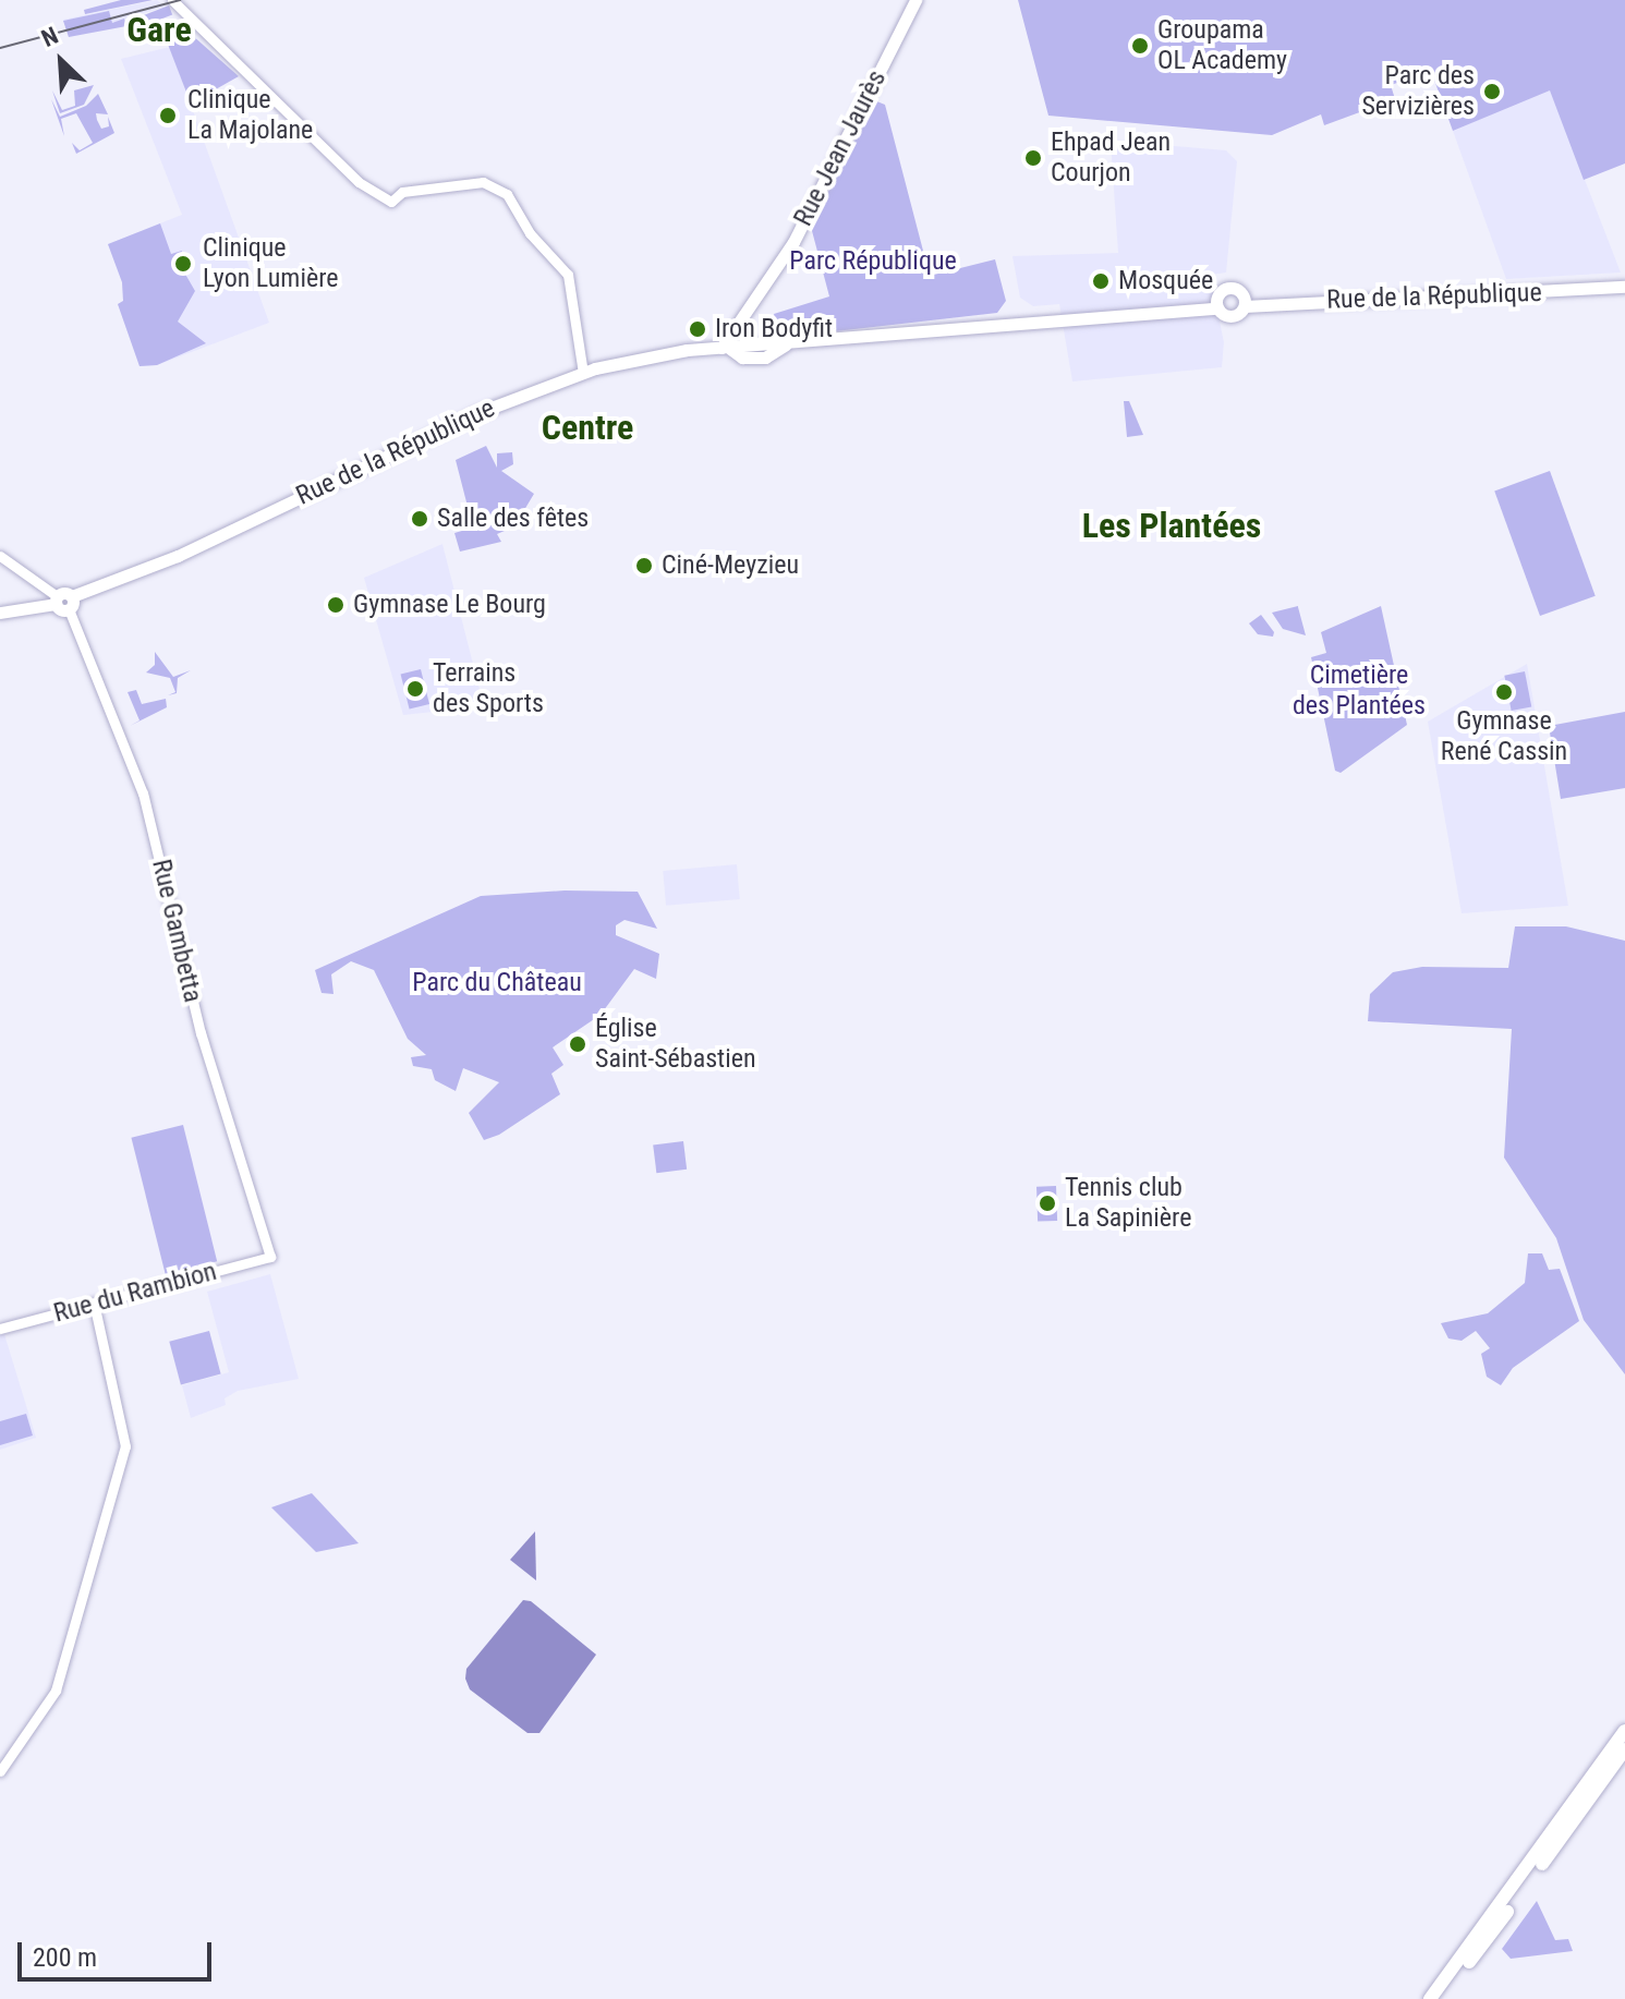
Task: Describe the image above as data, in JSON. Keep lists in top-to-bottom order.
{
  "streets": {
    "main road": ["Rue Jean Jaurès", "Rue de la République"],
    "street": ["Rue Gambetta", "Rue du Rambion"]
  },
  "crossings": [
    ["Rue Jean Jaurès", "Rue de la République"],
    ["Rue Gambetta", "Rue du Rambion"]
  ],
  "districts": ["Gare", "Centre", "Les Plantées"],
  "parks": ["Parc République", "Cimetière des Plantées", "Parc du Château"],
  "places": [
    "Groupama OL Academy",
    "Parc des Servizières",
    "Clinique La Majolane",
    "Ehpad Jean Courjon",
    "Clinique Lyon Lumière",
    "Mosquée",
    "Iron Bodyfit",
    "Salle des fêtes",
    "Ciné-Meyzieu",
    "Gymnase Le Bourg",
    "Terrains des Sports",
    "Gymnase René Cassin",
    "Église Saint-Sébastien",
    "Tennis club La Sapinière"
  ],
  "scale_bar": "200 m",
  "north": "top left"
}
